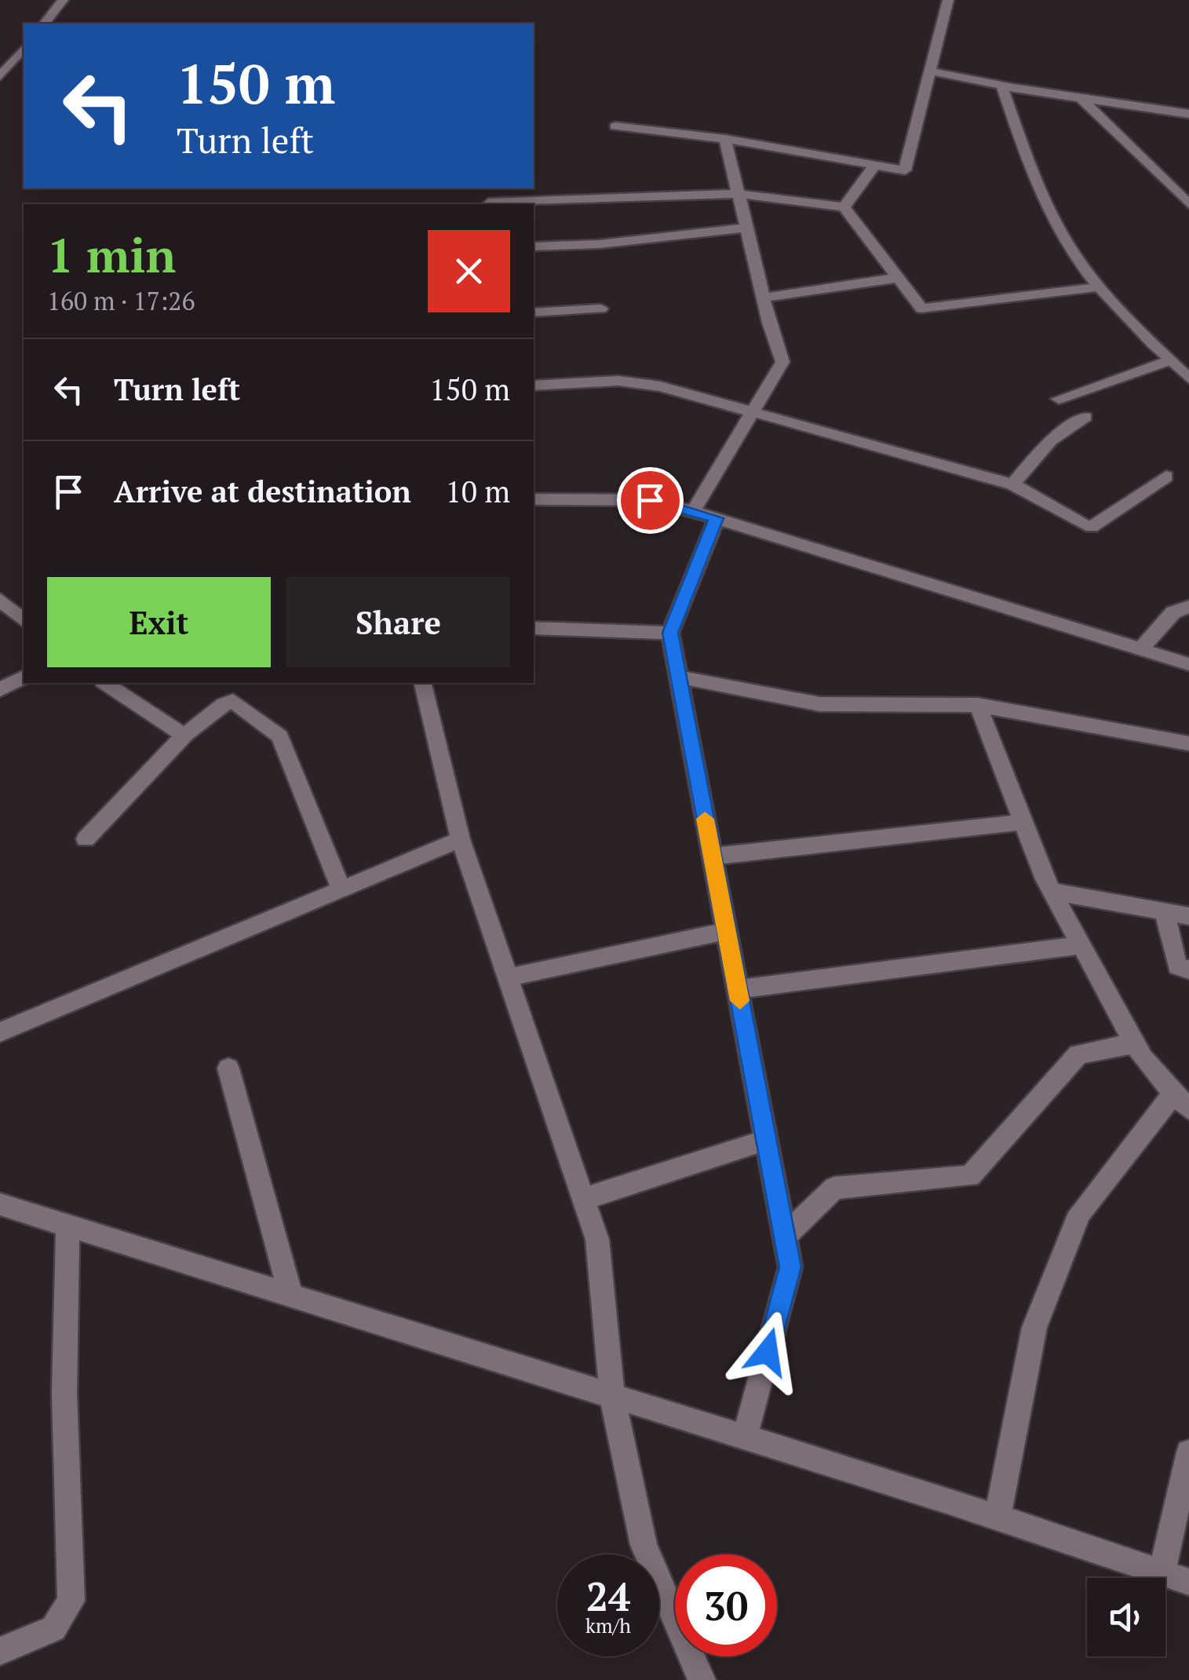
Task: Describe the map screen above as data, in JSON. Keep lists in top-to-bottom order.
{
  "page": {
    "turn": ["150 m", "Turn left"],
    "heading": ["1 min", "160 m · 17:26"],
    "list": [
      {
        "name": "Turn left",
        "value": "150 m"
      },
      {
        "name": "Arrive at destination",
        "value": "10 m"
      }
    ],
    "buttons": ["Exit", "Share"],
    "speed": "24 km/h",
    "limit": "30"
  }
}
